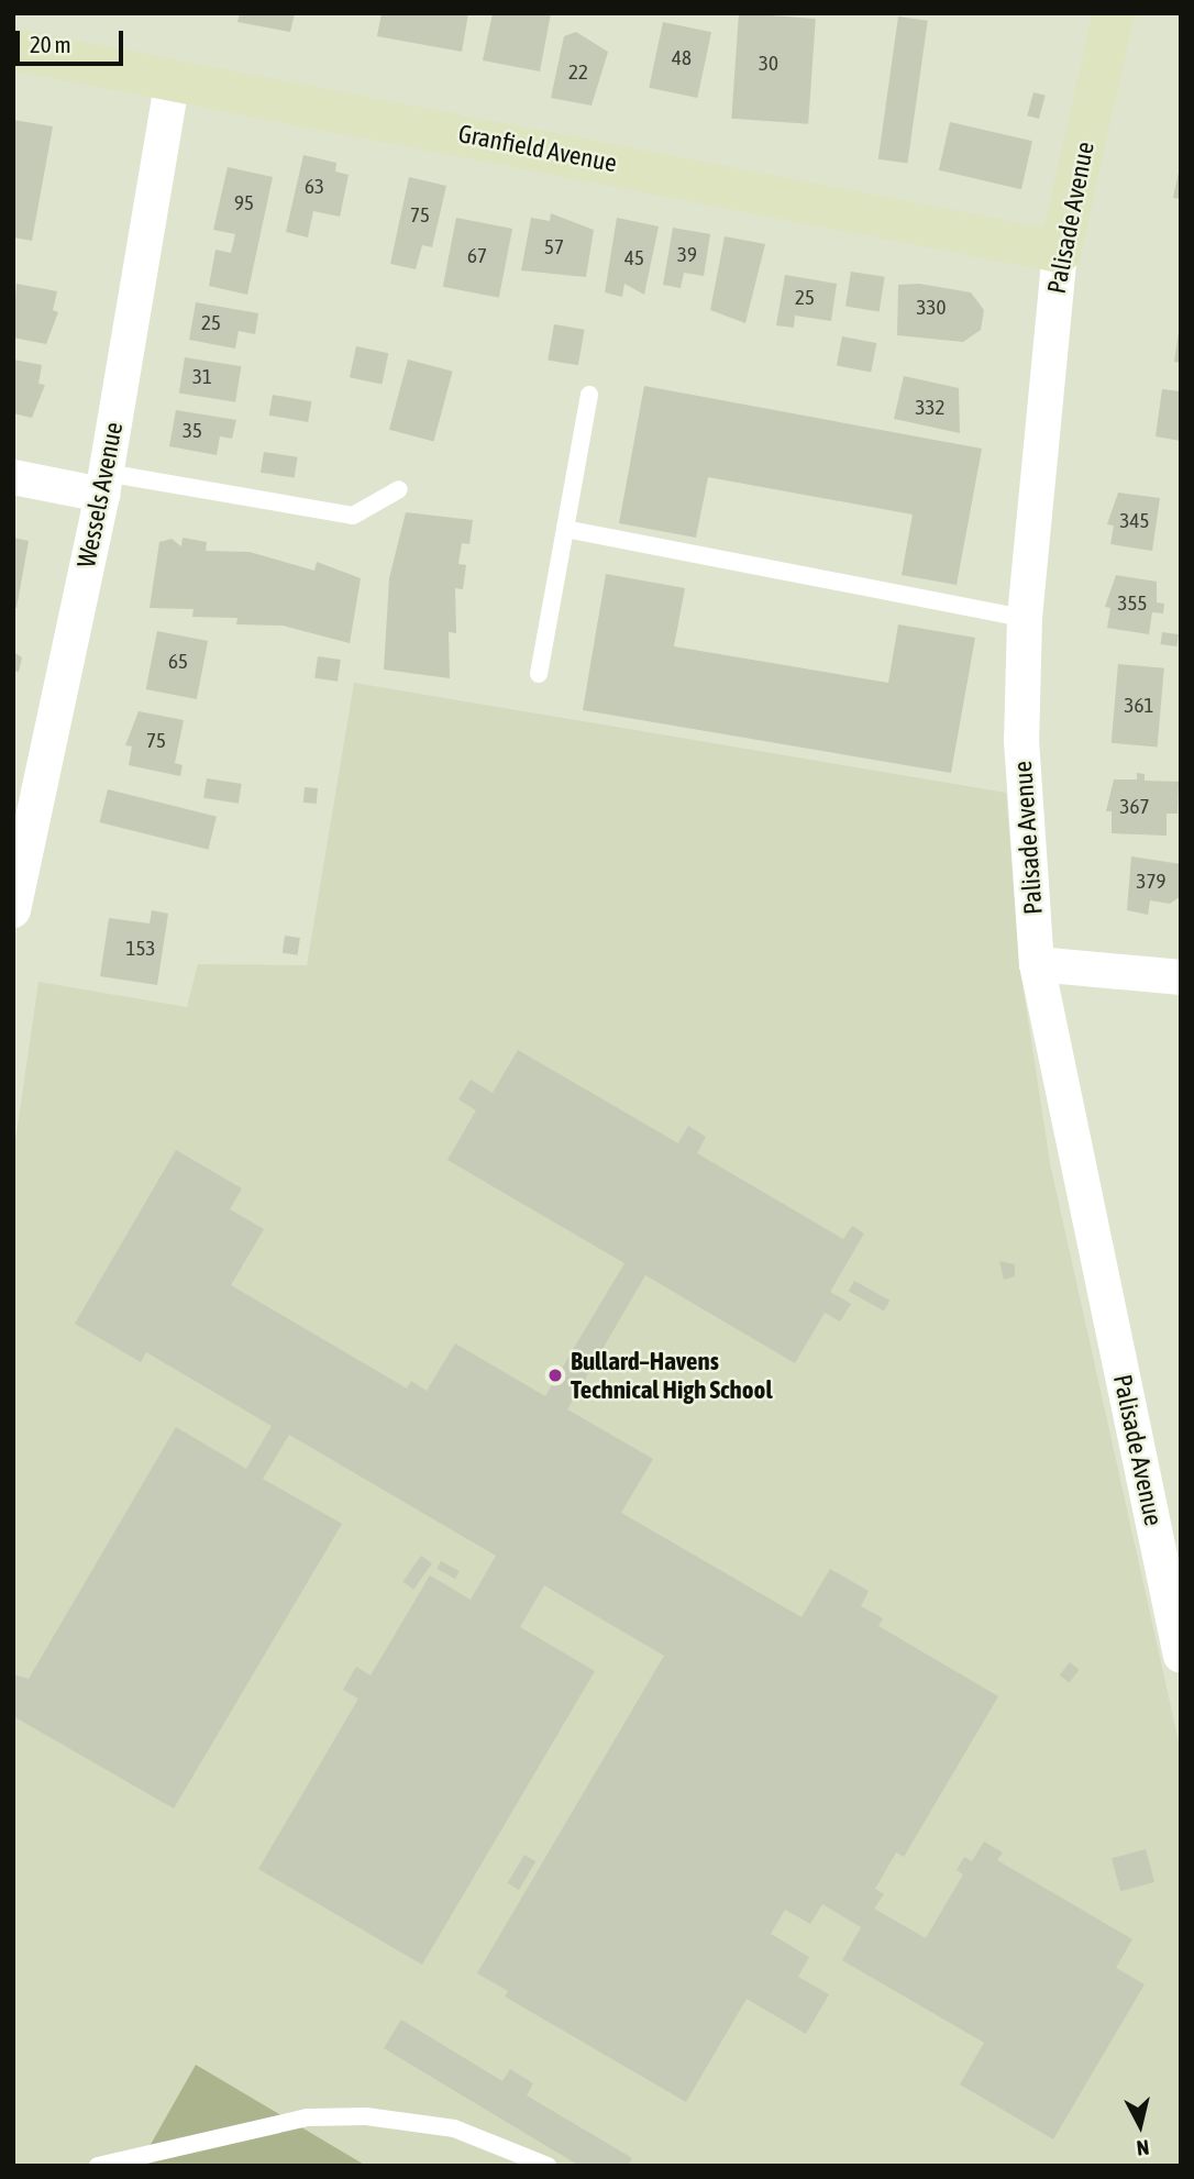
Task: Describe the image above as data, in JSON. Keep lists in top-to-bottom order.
{
  "streets": {
    "street": ["Granfield Avenue", "Palisade Avenue", "Wessels Avenue"]
  },
  "crossings": [
    ["Granfield Avenue", "Palisade Avenue"],
    ["Granfield Avenue", "Wessels Avenue"]
  ],
  "places": ["Bullard–Havens Technical High School"],
  "house_numbers": [
    "48",
    "30",
    "22",
    "63",
    "95",
    "75",
    "57",
    "39",
    "67",
    "45",
    "25",
    "330",
    "25",
    "31",
    "332",
    "35",
    "345",
    "355",
    "65",
    "361",
    "75",
    "367",
    "379",
    "153"
  ],
  "scale_bar": "20 m",
  "north": "bottom"
}
